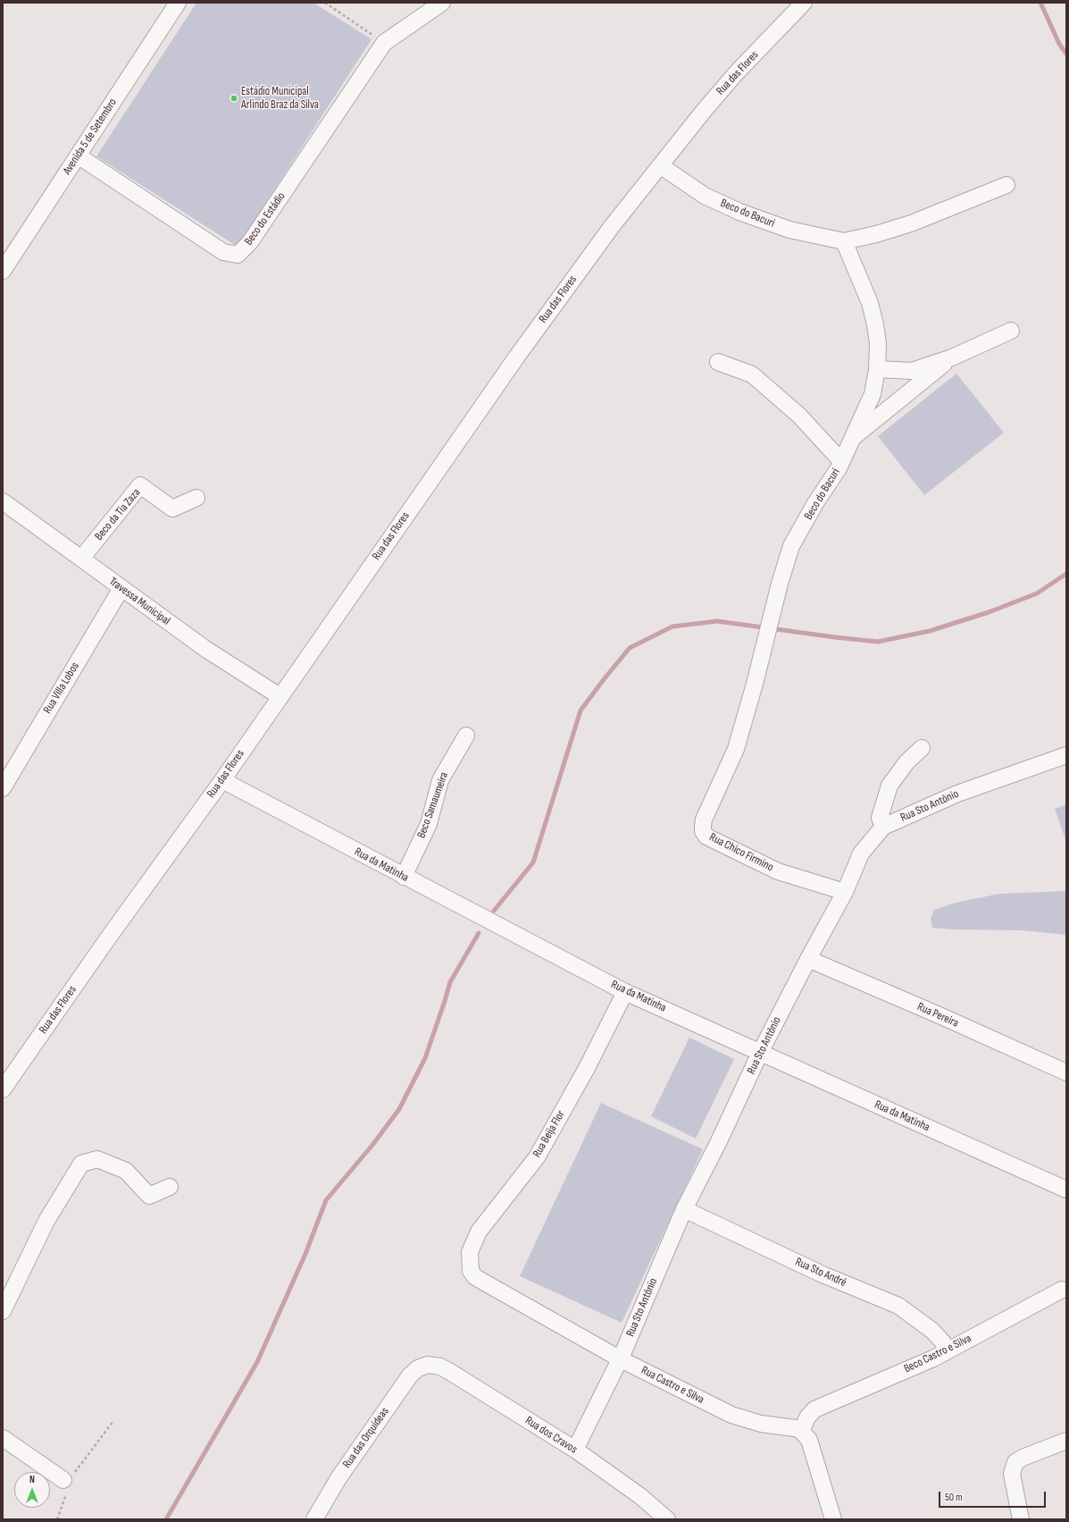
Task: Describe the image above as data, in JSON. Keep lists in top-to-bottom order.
{
  "streets": {
    "street": [
      "Rua das Flores",
      "Avenida 5 de Setembro",
      "Beco do Bacuri",
      "Beco do Estádio",
      "Beco da Tia Zaza",
      "Travessa Municipal",
      "Rua Villa Lobos",
      "Beco Samaumeira",
      "Rua Sto Antônio",
      "Rua Chico Firmino",
      "Rua da Matinha",
      "Rua Pereira",
      "Rua Beija Flor",
      "Rua Sto André",
      "Beco Castro e Silva",
      "Rua Castro e Silva",
      "Rua dos Cravos",
      "Rua das Orquídeas"
    ]
  },
  "crossings": [
    ["Rua das Flores", "Beco do Bacuri"],
    ["Rua das Flores", "Travessa Municipal"],
    ["Rua das Flores", "Rua da Matinha"],
    ["Avenida 5 de Setembro", "Beco do Estádio"],
    ["Beco do Bacuri", "Rua Chico Firmino"],
    ["Beco da Tia Zaza", "Travessa Municipal"],
    ["Travessa Municipal", "Rua Villa Lobos"],
    ["Beco Samaumeira", "Rua da Matinha"],
    ["Rua Sto Antônio", "Rua Chico Firmino"],
    ["Rua Sto Antônio", "Rua da Matinha"],
    ["Rua Sto Antônio", "Rua Pereira"],
    ["Rua Sto Antônio", "Rua Sto André"],
    ["Rua Sto Antônio", "Rua Castro e Silva"],
    ["Rua Sto Antônio", "Rua dos Cravos"],
    ["Rua da Matinha", "Rua Beija Flor"],
    ["Rua Beija Flor", "Rua Castro e Silva"],
    ["Rua Sto André", "Beco Castro e Silva"],
    ["Beco Castro e Silva", "Rua Castro e Silva"],
    ["Rua dos Cravos", "Rua das Orquídeas"]
  ],
  "places": ["Estádio Municipal Arlindo Braz da Silva"],
  "scale_bar": "50 m",
  "north": "top"
}
